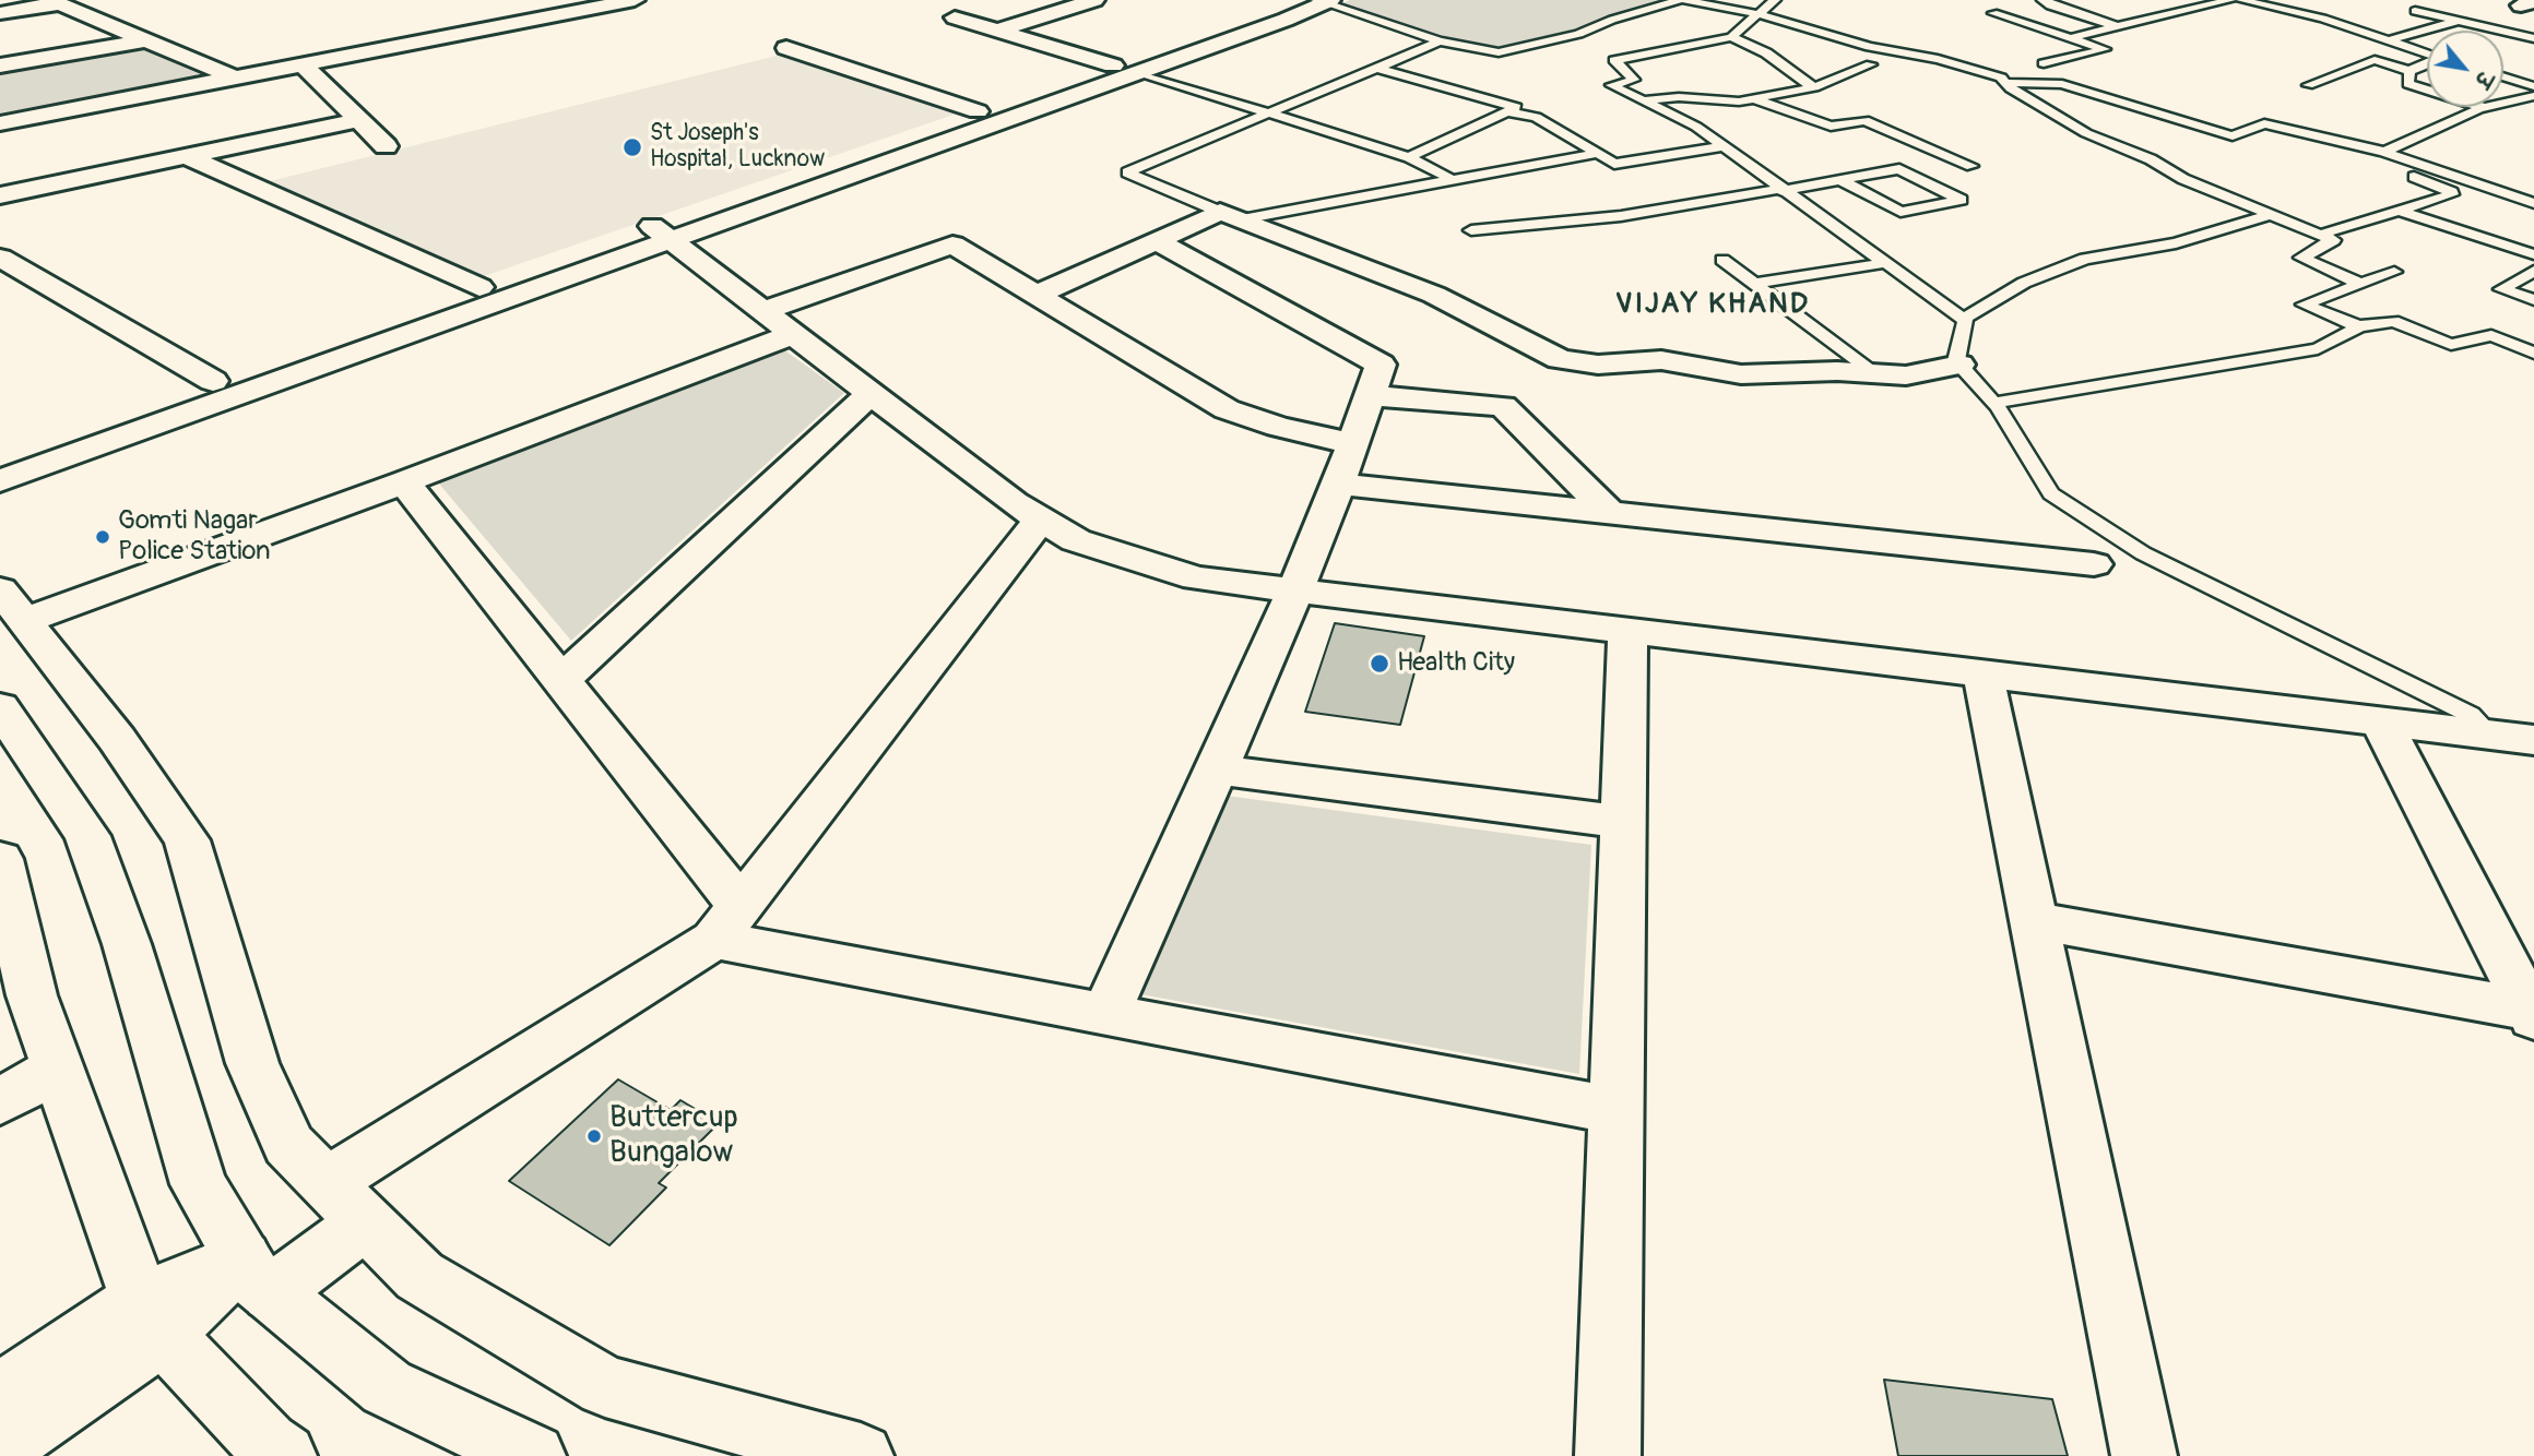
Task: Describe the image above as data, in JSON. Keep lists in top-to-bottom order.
{
  "districts": ["VIJAY KHAND"],
  "places": [
    "St Joseph's Hospital, Lucknow",
    "Gomti Nagar Police Station",
    "Health City",
    "Buttercup Bungalow"
  ],
  "north": "bottom right"
}
